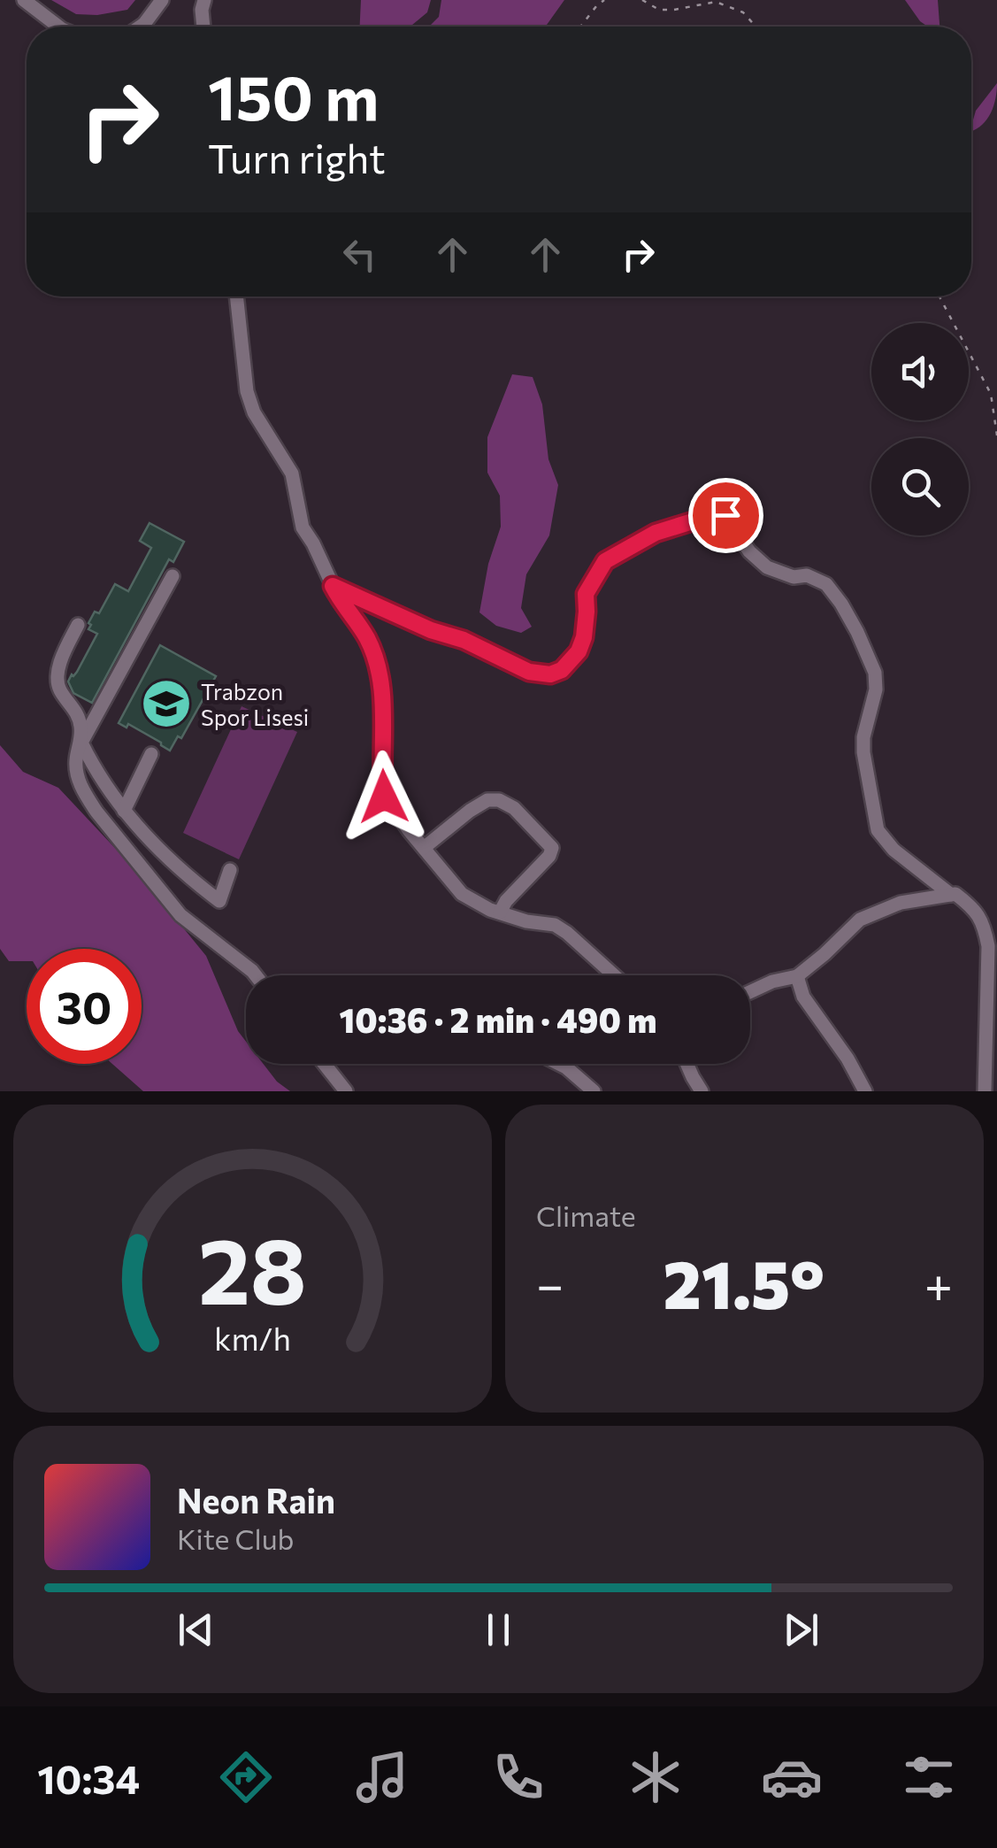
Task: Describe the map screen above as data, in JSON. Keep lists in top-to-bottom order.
{
  "places": {
    "school or university": ["Trabzon Spor Lisesi"]
  },
  "page": {
    "turn": ["150 m", "Turn right"],
    "limit": "30",
    "trip": "10:36 · 2 min · 490 m",
    "tile": "Climate",
    "heat": ["−", "21.5°", "+"],
    "song": ["Neon Rain", "Kite Club"],
    "tabs": "10:34",
    "gauge": ["28", "km/h"]
  }
}
